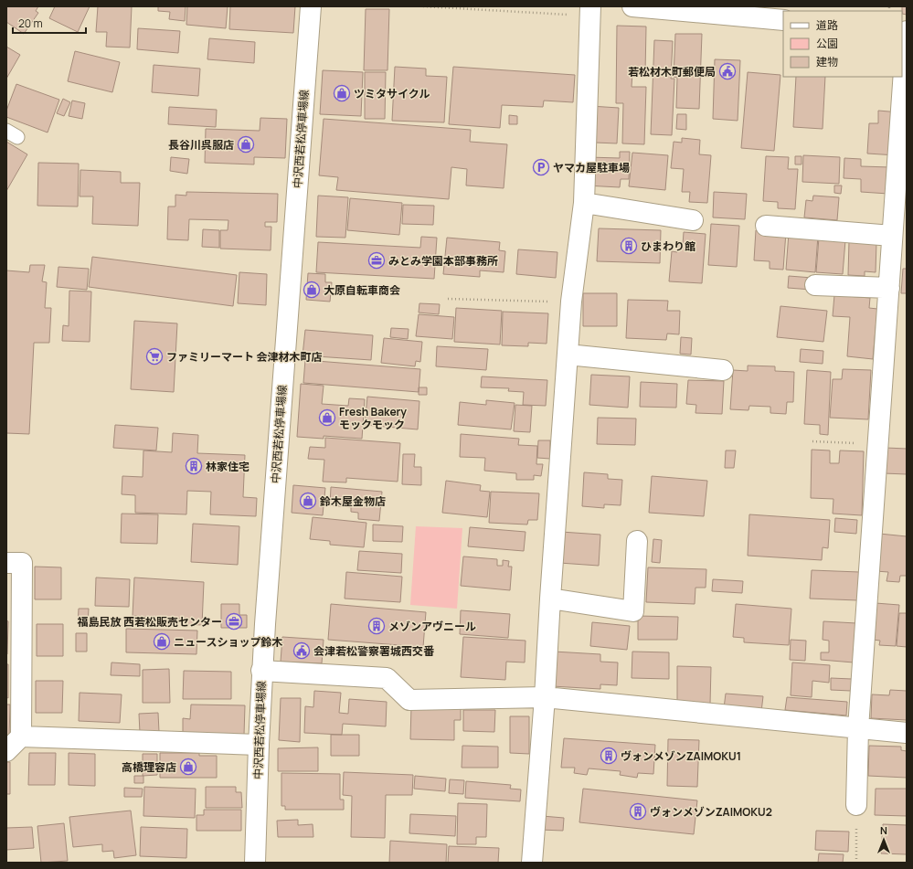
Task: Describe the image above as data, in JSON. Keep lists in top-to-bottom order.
{
  "streets": {
    "street": ["中沢西若松停車場線"]
  },
  "places": {
    "public building": ["若松材木町郵便局", "会津若松警察署城西交番"],
    "shop": [
      "ツミタサイクル",
      "長谷川呉服店",
      "大原自転車商会",
      "Fresh Bakery モックモック",
      "鈴木屋金物店",
      "ニュースショップ鈴木",
      "高橋理容店"
    ],
    "parking": ["ヤマカ屋駐車場"],
    "building": [
      "ひまわり館",
      "林家住宅",
      "メゾンアヴニール",
      "ヴォンメゾンZAIMOKU1",
      "ヴォンメゾンZAIMOKU2"
    ],
    "office": ["みとみ学園本部事務所", "福島民放 西若松販売センター"],
    "supermarket": ["ファミリーマート 会津材木町店"]
  },
  "legend": ["道路", "公園", "建物"],
  "scale_bar": "20 m",
  "north": "top"
}
